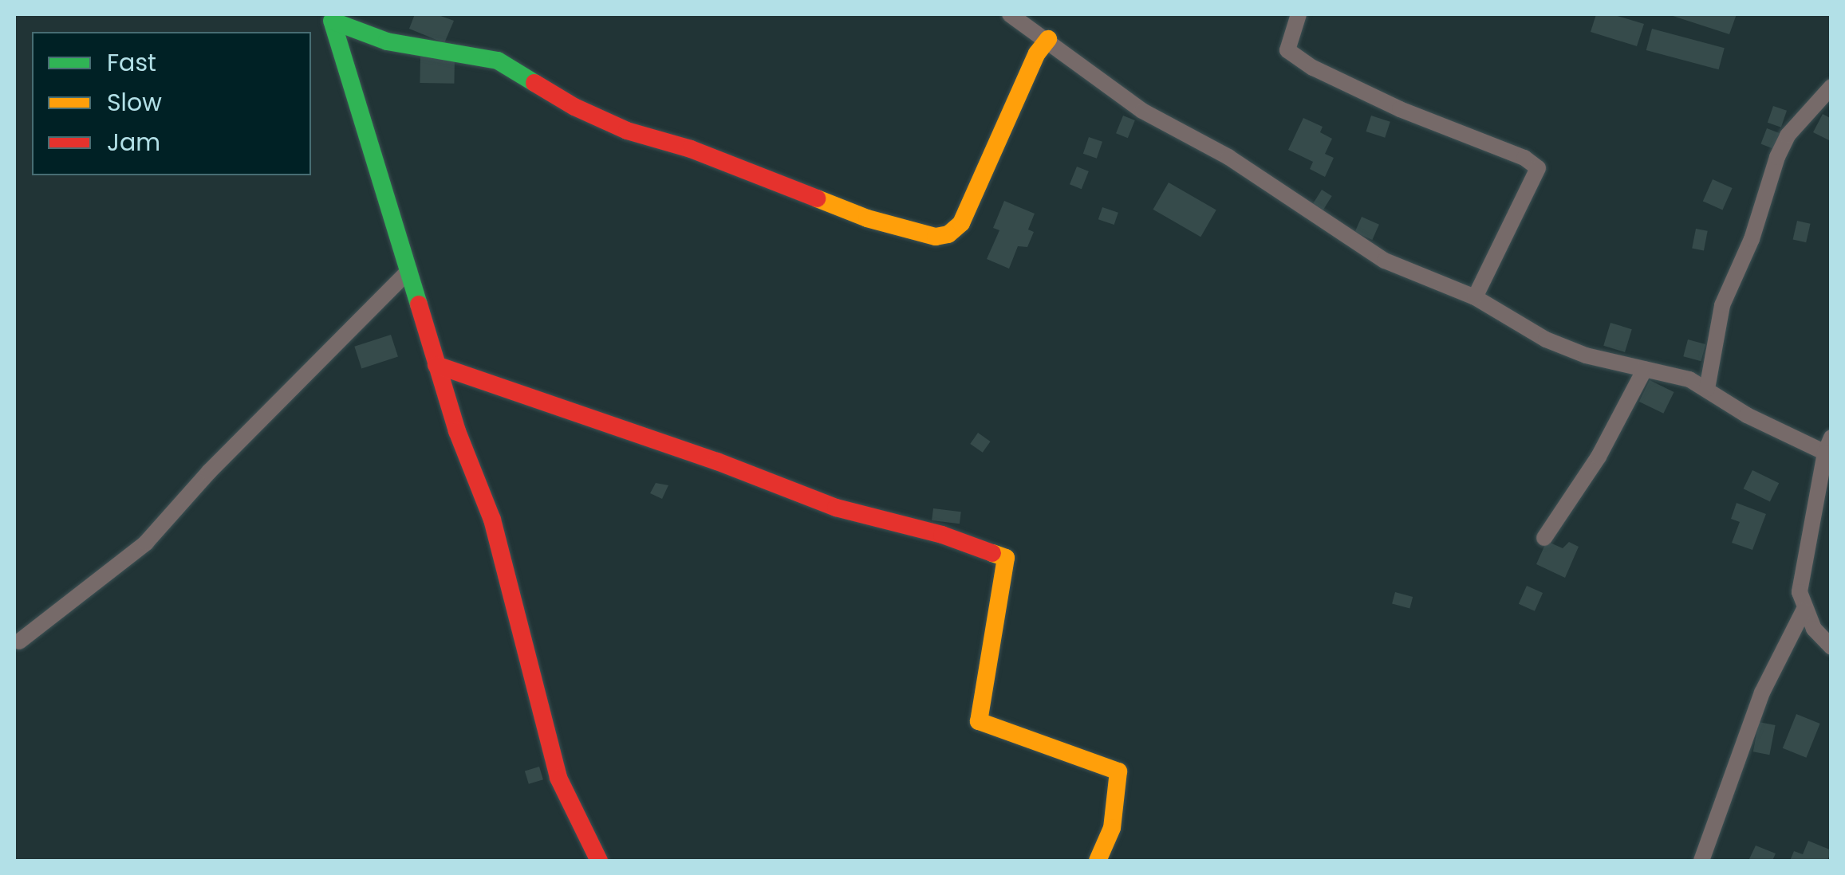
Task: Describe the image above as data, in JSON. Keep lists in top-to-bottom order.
{
  "legend": ["Fast", "Slow", "Jam"]
}
